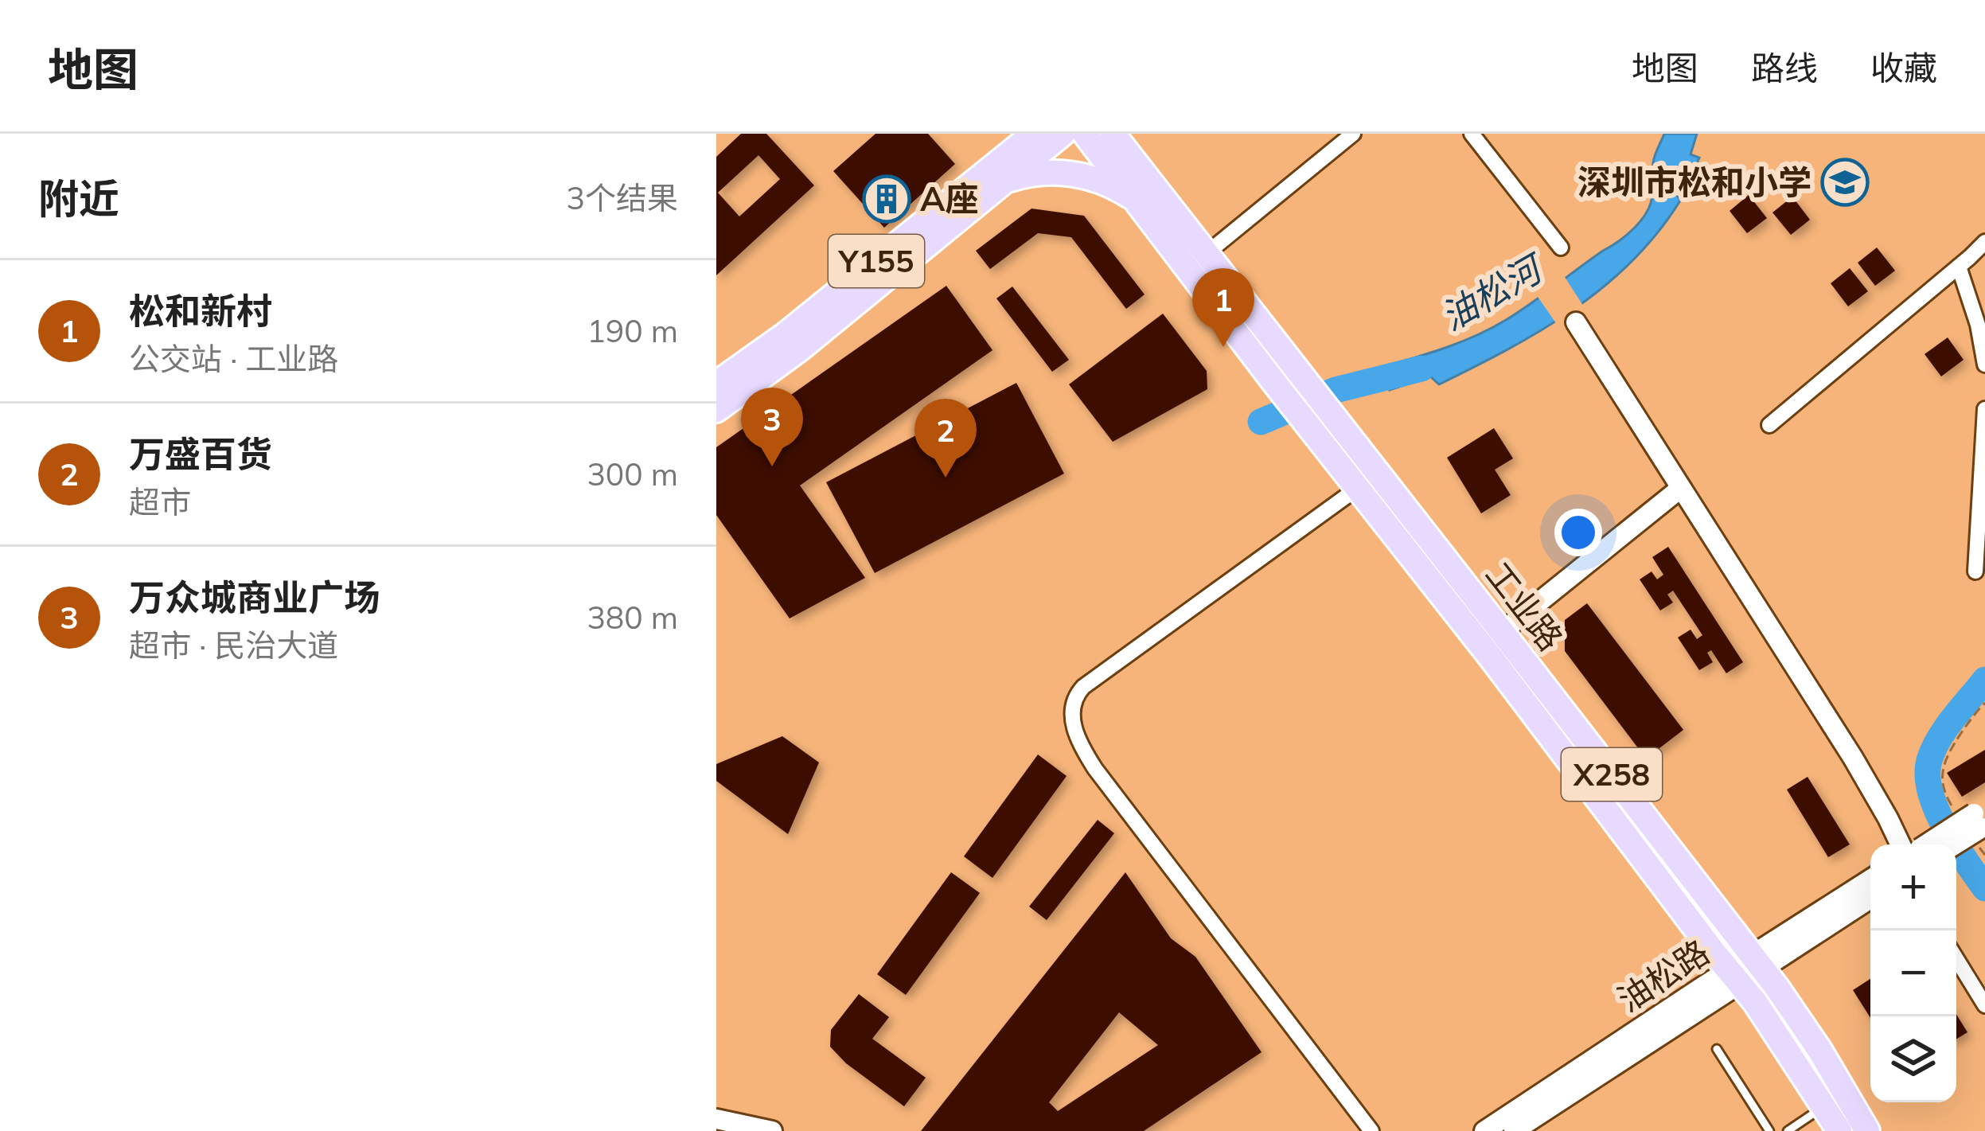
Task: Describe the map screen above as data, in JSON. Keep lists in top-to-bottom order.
{
  "streets": {
    "main road": ["Y155", "工业路", "X258"],
    "street": ["油松路"]
  },
  "crossings": [
    ["工业路", "油松路"]
  ],
  "water": ["油松河"],
  "places": {
    "school or university": ["深圳市松和小学"],
    "building": ["A座"]
  },
  "page": {
    "header": "地图",
    "nav": ["地图", "路线", "收藏"],
    "heading": ["附近", "3个结果"],
    "list": [
      {
        "mark": "1",
        "name": "松和新村",
        "note": "公交站 · 工业路",
        "value": "190 m"
      },
      {
        "mark": "2",
        "name": "万盛百货",
        "note": "超市",
        "value": "300 m"
      },
      {
        "mark": "3",
        "name": "万众城商业广场",
        "note": "超市 · 民治大道",
        "value": "380 m"
      }
    ],
    "pins": ["1", "3", "2"],
    "map_buttons": ["+", "−"]
  }
}
